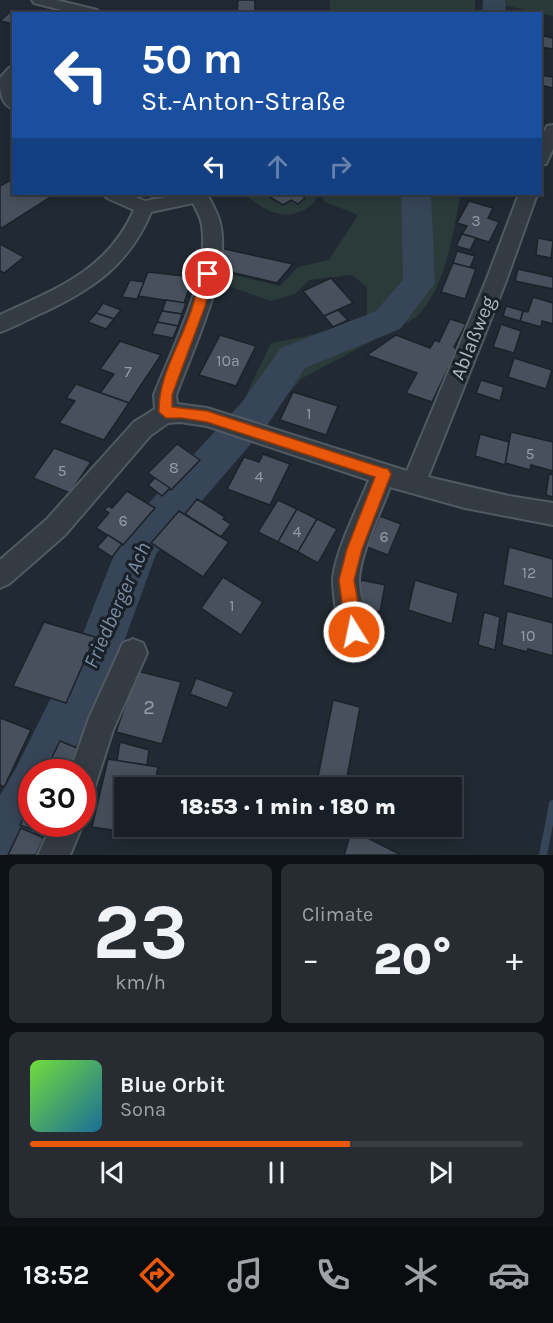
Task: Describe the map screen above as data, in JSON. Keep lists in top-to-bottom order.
{
  "streets": {
    "street": ["Ablaßweg"]
  },
  "water": ["Friedberger Ach"],
  "house_numbers": [
    "3",
    "10a",
    "7",
    "1",
    "5",
    "8",
    "5",
    "4",
    "6",
    "4",
    "6",
    "12",
    "1",
    "10",
    "2"
  ],
  "page": {
    "turn": ["50 m", "St.-Anton-Straße"],
    "limit": "30",
    "trip": "18:53 · 1 min · 180 m",
    "tile": [
      ["23", "km/h"],
      "Climate"
    ],
    "heat": ["−", "20°", "+"],
    "song": ["Blue Orbit", "Sona"],
    "tabs": "18:52"
  }
}
